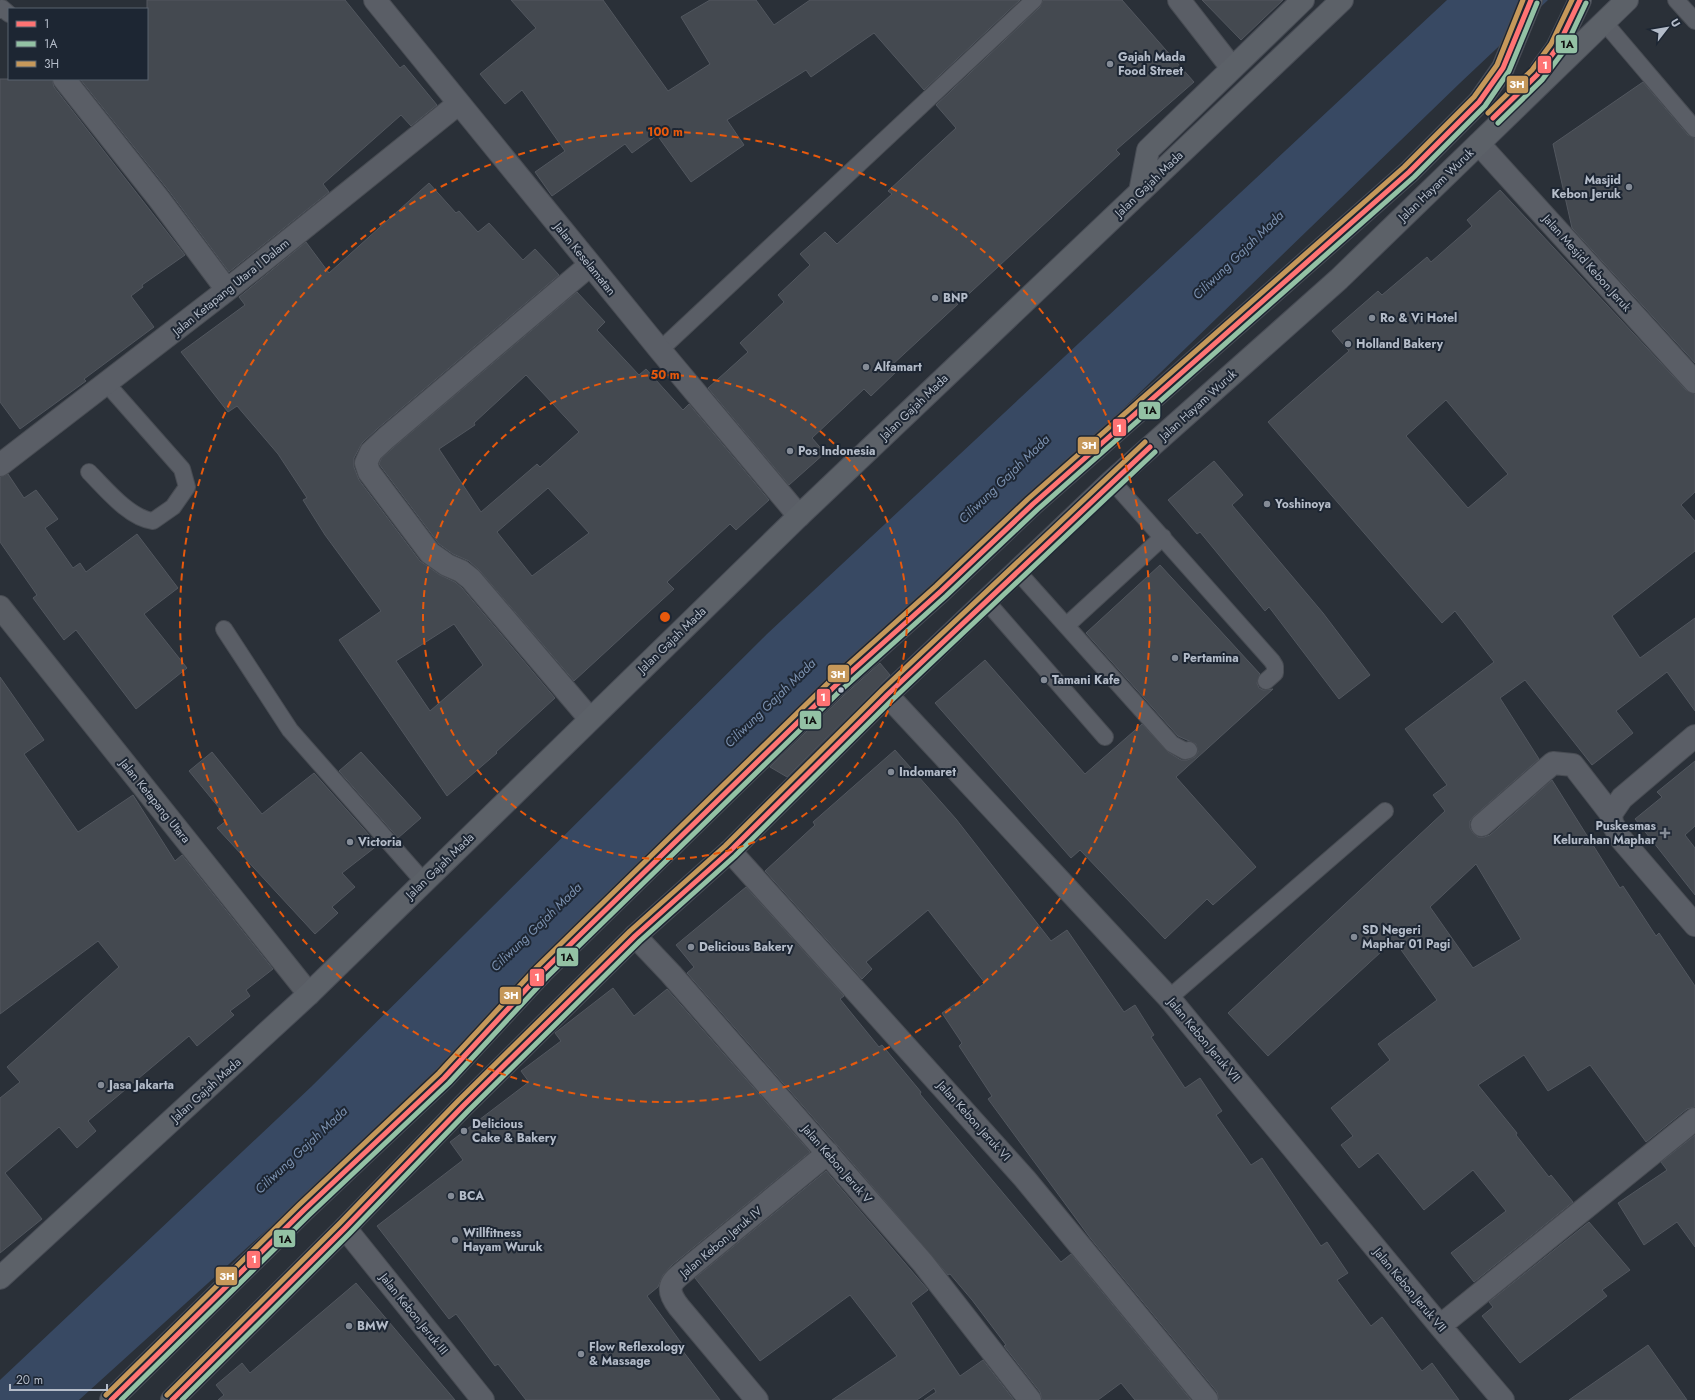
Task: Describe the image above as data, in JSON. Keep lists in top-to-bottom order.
{
  "streets": {
    "main road": ["Jalan Gajah Mada", "Jalan Hayam Wuruk"],
    "street": [
      "Jalan Keselamatan",
      "Jalan Mesjid Kebon Jeruk",
      "Jalan Ketapang Utara I Dalam",
      "Jalan Ketapang Utara",
      "Jalan Kebon Jeruk VII",
      "Jalan Kebon Jeruk VI",
      "Jalan Kebon Jeruk V",
      "Jalan Kebon Jeruk IV",
      "Jalan Kebon Jeruk III"
    ]
  },
  "crossings": [
    ["Jalan Gajah Mada", "Jalan Keselamatan"],
    ["Jalan Gajah Mada", "Jalan Ketapang Utara"],
    ["Jalan Hayam Wuruk", "Jalan Mesjid Kebon Jeruk"],
    ["Jalan Hayam Wuruk", "Jalan Kebon Jeruk VII"],
    ["Jalan Hayam Wuruk", "Jalan Kebon Jeruk VI"],
    ["Jalan Hayam Wuruk", "Jalan Kebon Jeruk V"],
    ["Jalan Hayam Wuruk", "Jalan Kebon Jeruk III"],
    ["Jalan Keselamatan", "Jalan Ketapang Utara I Dalam"],
    ["Jalan Kebon Jeruk V", "Jalan Kebon Jeruk IV"]
  ],
  "water": ["Ciliwung Gajah Mada"],
  "places": {
    "other": [
      "Gajah Mada Food Street",
      "Masjid Kebon Jeruk",
      "BNP",
      "Ro & Vi Hotel",
      "Holland Bakery",
      "Alfamart",
      "Pos Indonesia",
      "Yoshinoya",
      "Pertamina",
      "Tamani Kafe",
      "Indomaret",
      "Victoria",
      "SD Negeri Maphar 01 Pagi",
      "Delicious Bakery",
      "Jasa Jakarta",
      "Delicious Cake & Bakery",
      "BCA",
      "Willfitness Hayam Wuruk",
      "BMW",
      "Flow Reflexology & Massage"
    ],
    "health": ["Puskesmas Kelurahan Maphar"]
  },
  "lines": ["transit line 1", "transit line 3H", "transit line 1A"],
  "legend": ["1", "1A", "3H"],
  "scale_bar": "20 m",
  "north": "top right",
  "rings": ["100 m", "50 m"]
}
